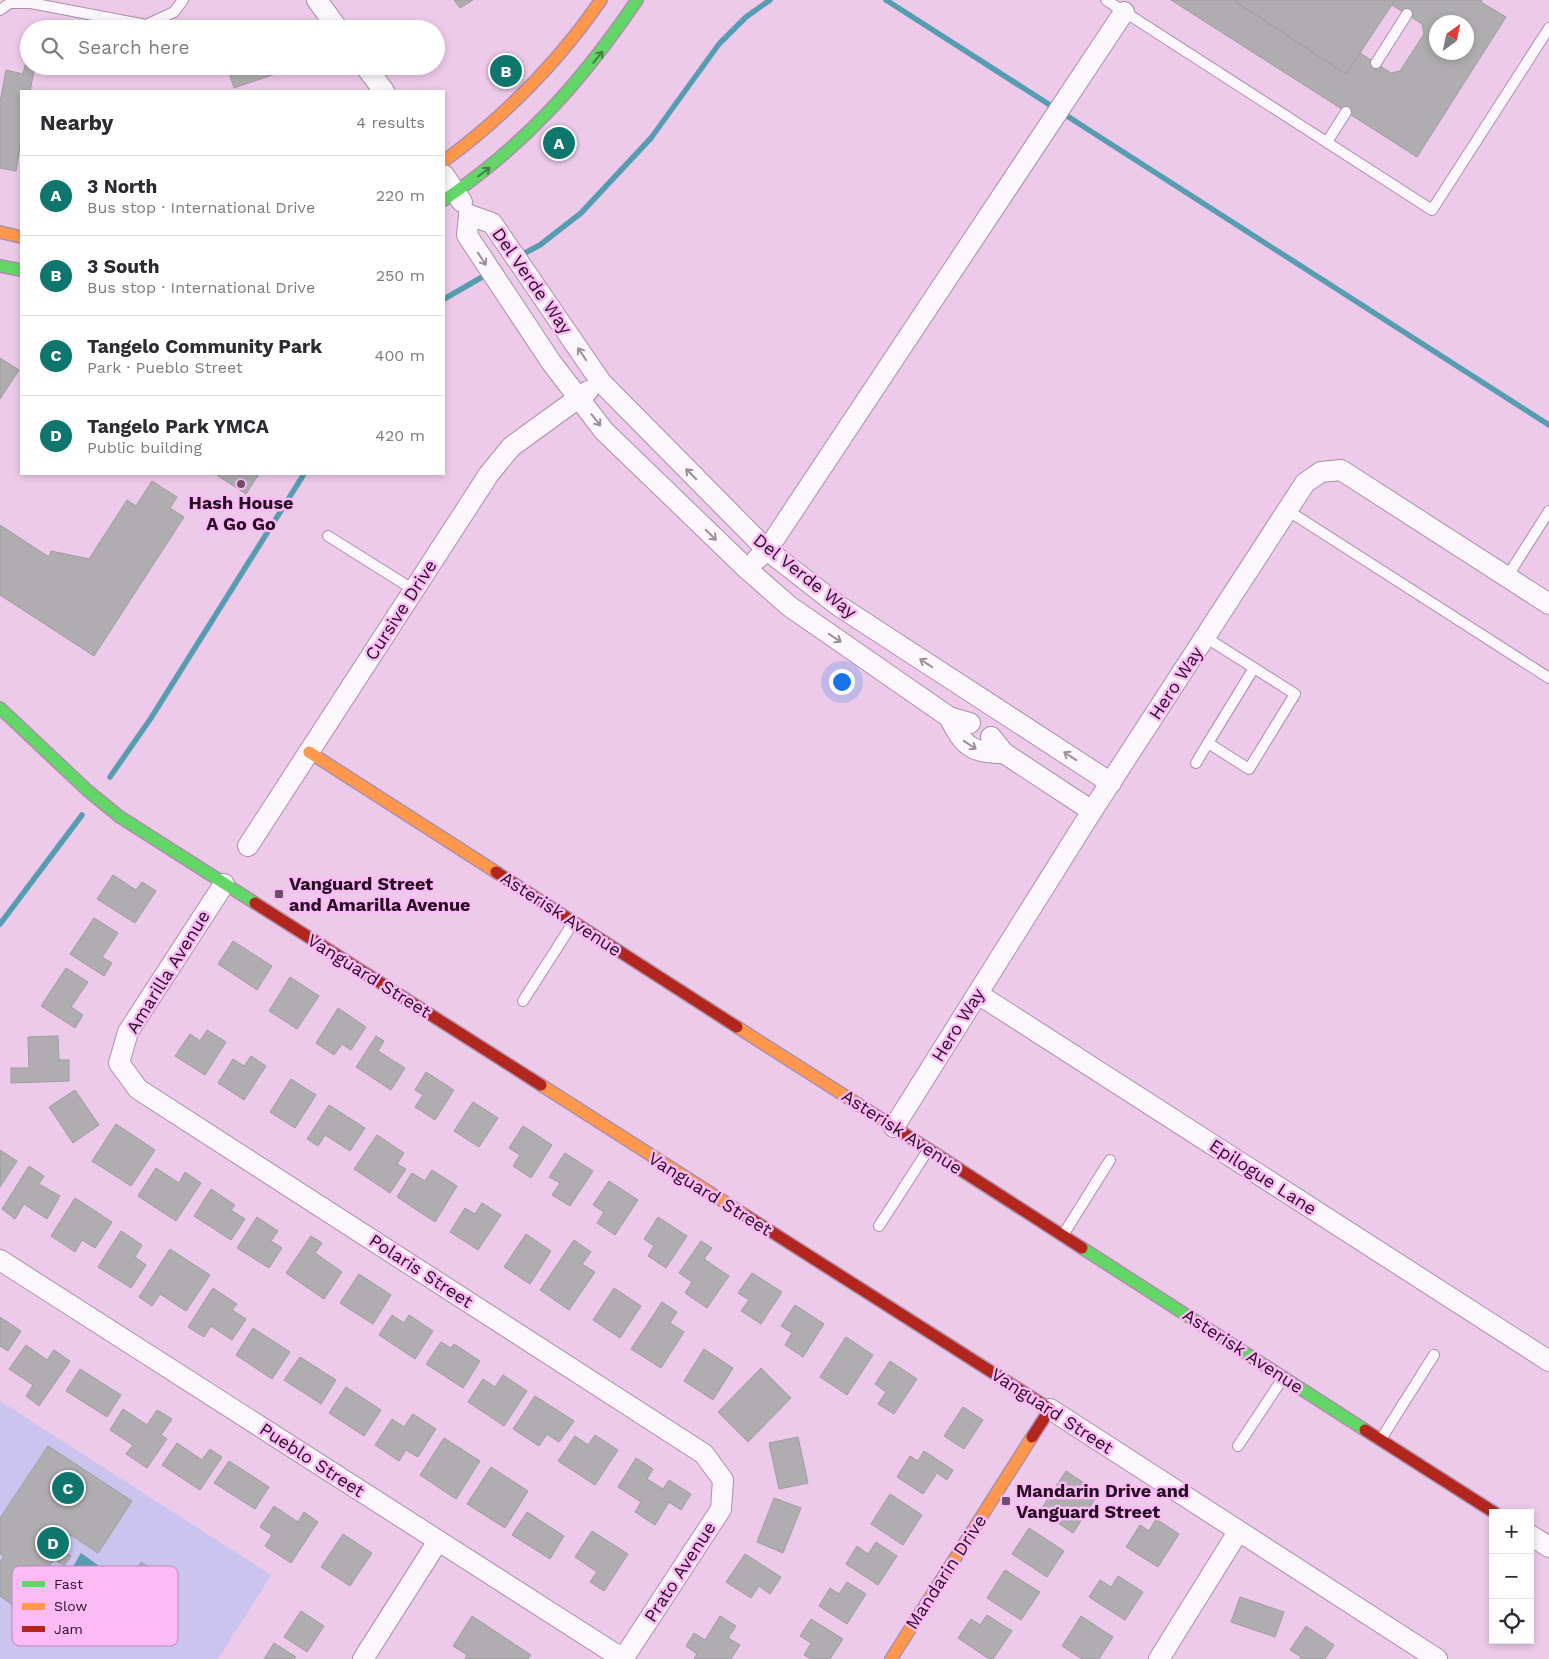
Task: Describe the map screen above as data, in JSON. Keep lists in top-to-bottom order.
{
  "streets": {
    "street": [
      "Del Verde Way",
      "Cursive Drive",
      "Hero Way",
      "Asterisk Avenue",
      "Amarilla Avenue",
      "Vanguard Street",
      "Epilogue Lane",
      "Polaris Street",
      "Pueblo Street",
      "Prato Avenue",
      "Mandarin Drive"
    ]
  },
  "crossings": [
    ["Del Verde Way", "Cursive Drive"],
    ["Del Verde Way", "Hero Way"],
    ["Cursive Drive", "Asterisk Avenue"],
    ["Hero Way", "Asterisk Avenue"],
    ["Hero Way", "Epilogue Lane"],
    ["Amarilla Avenue", "Vanguard Street"],
    ["Amarilla Avenue", "Polaris Street"],
    ["Vanguard Street", "Mandarin Drive"],
    ["Polaris Street", "Prato Avenue"],
    ["Pueblo Street", "Prato Avenue"]
  ],
  "places": {
    "other": ["Hash House A Go Go"],
    "transit": ["Vanguard Street and Amarilla Avenue", "Mandarin Drive and Vanguard Street"]
  },
  "legend": ["Fast", "Slow", "Jam"],
  "north": "top right",
  "page": {
    "search": "Search here",
    "pins": [
      "B",
      "A",
      "C",
      "D"
    ],
    "heading": ["Nearby", "4 results"],
    "list": [
      {
        "mark": "A",
        "name": "3 North",
        "note": "Bus stop · International Drive",
        "value": "220 m"
      },
      {
        "mark": "B",
        "name": "3 South",
        "note": "Bus stop · International Drive",
        "value": "250 m"
      },
      {
        "mark": "C",
        "name": "Tangelo Community Park",
        "note": "Park · Pueblo Street",
        "value": "400 m"
      },
      {
        "mark": "D",
        "name": "Tangelo Park YMCA",
        "note": "Public building",
        "value": "420 m"
      }
    ],
    "map_buttons": ["+", "−"]
  }
}
